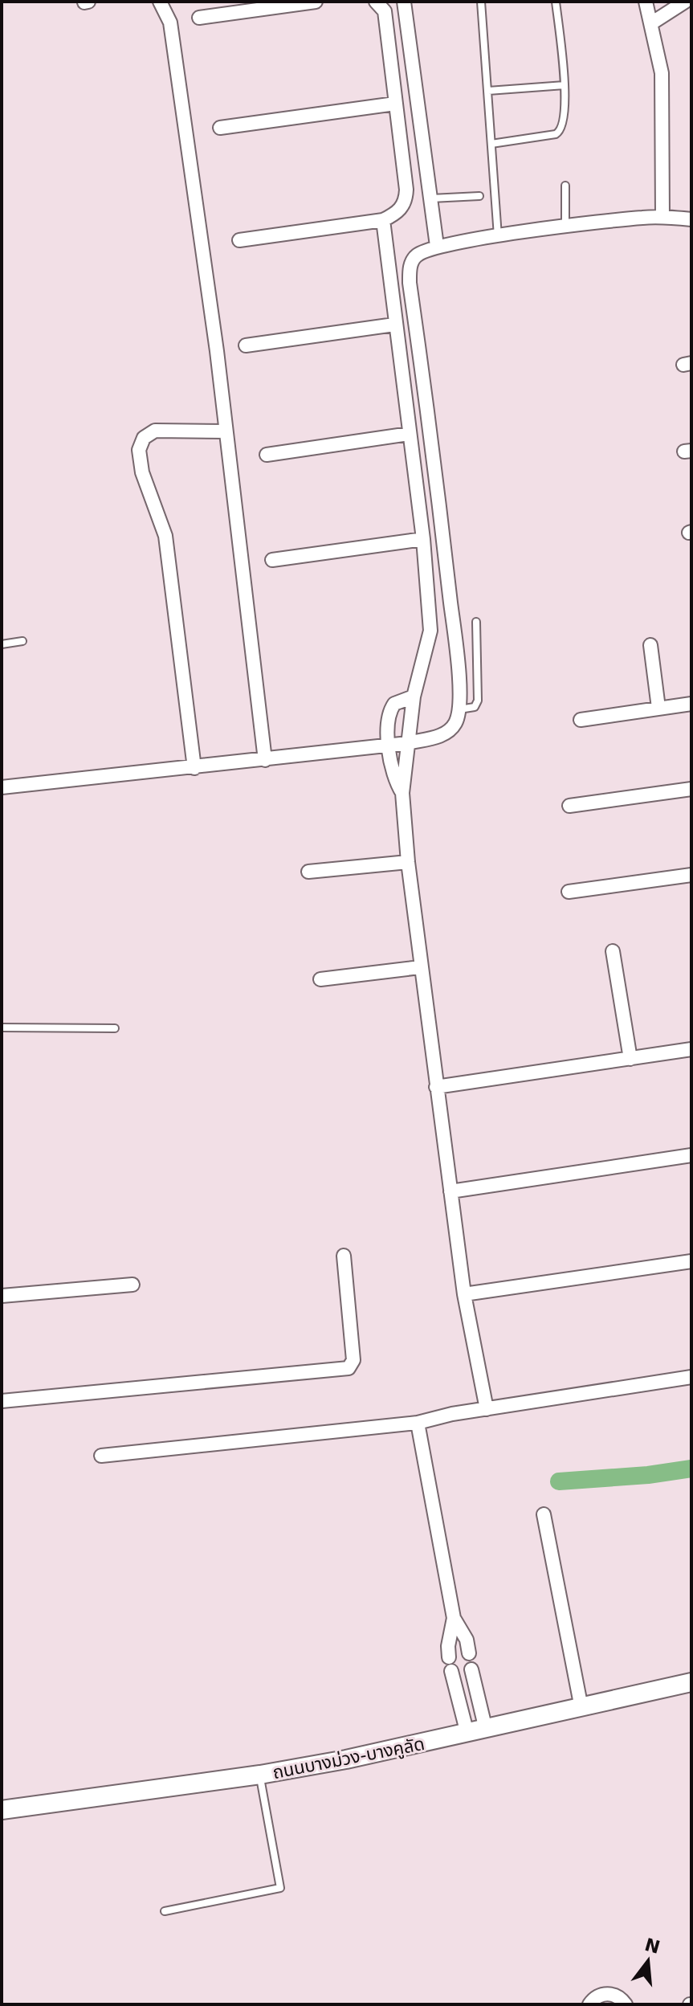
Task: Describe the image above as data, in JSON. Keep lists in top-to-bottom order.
{
  "streets": {
    "street": ["ถนนบางม่วง-บางคูลัด"]
  },
  "north": "top"
}
